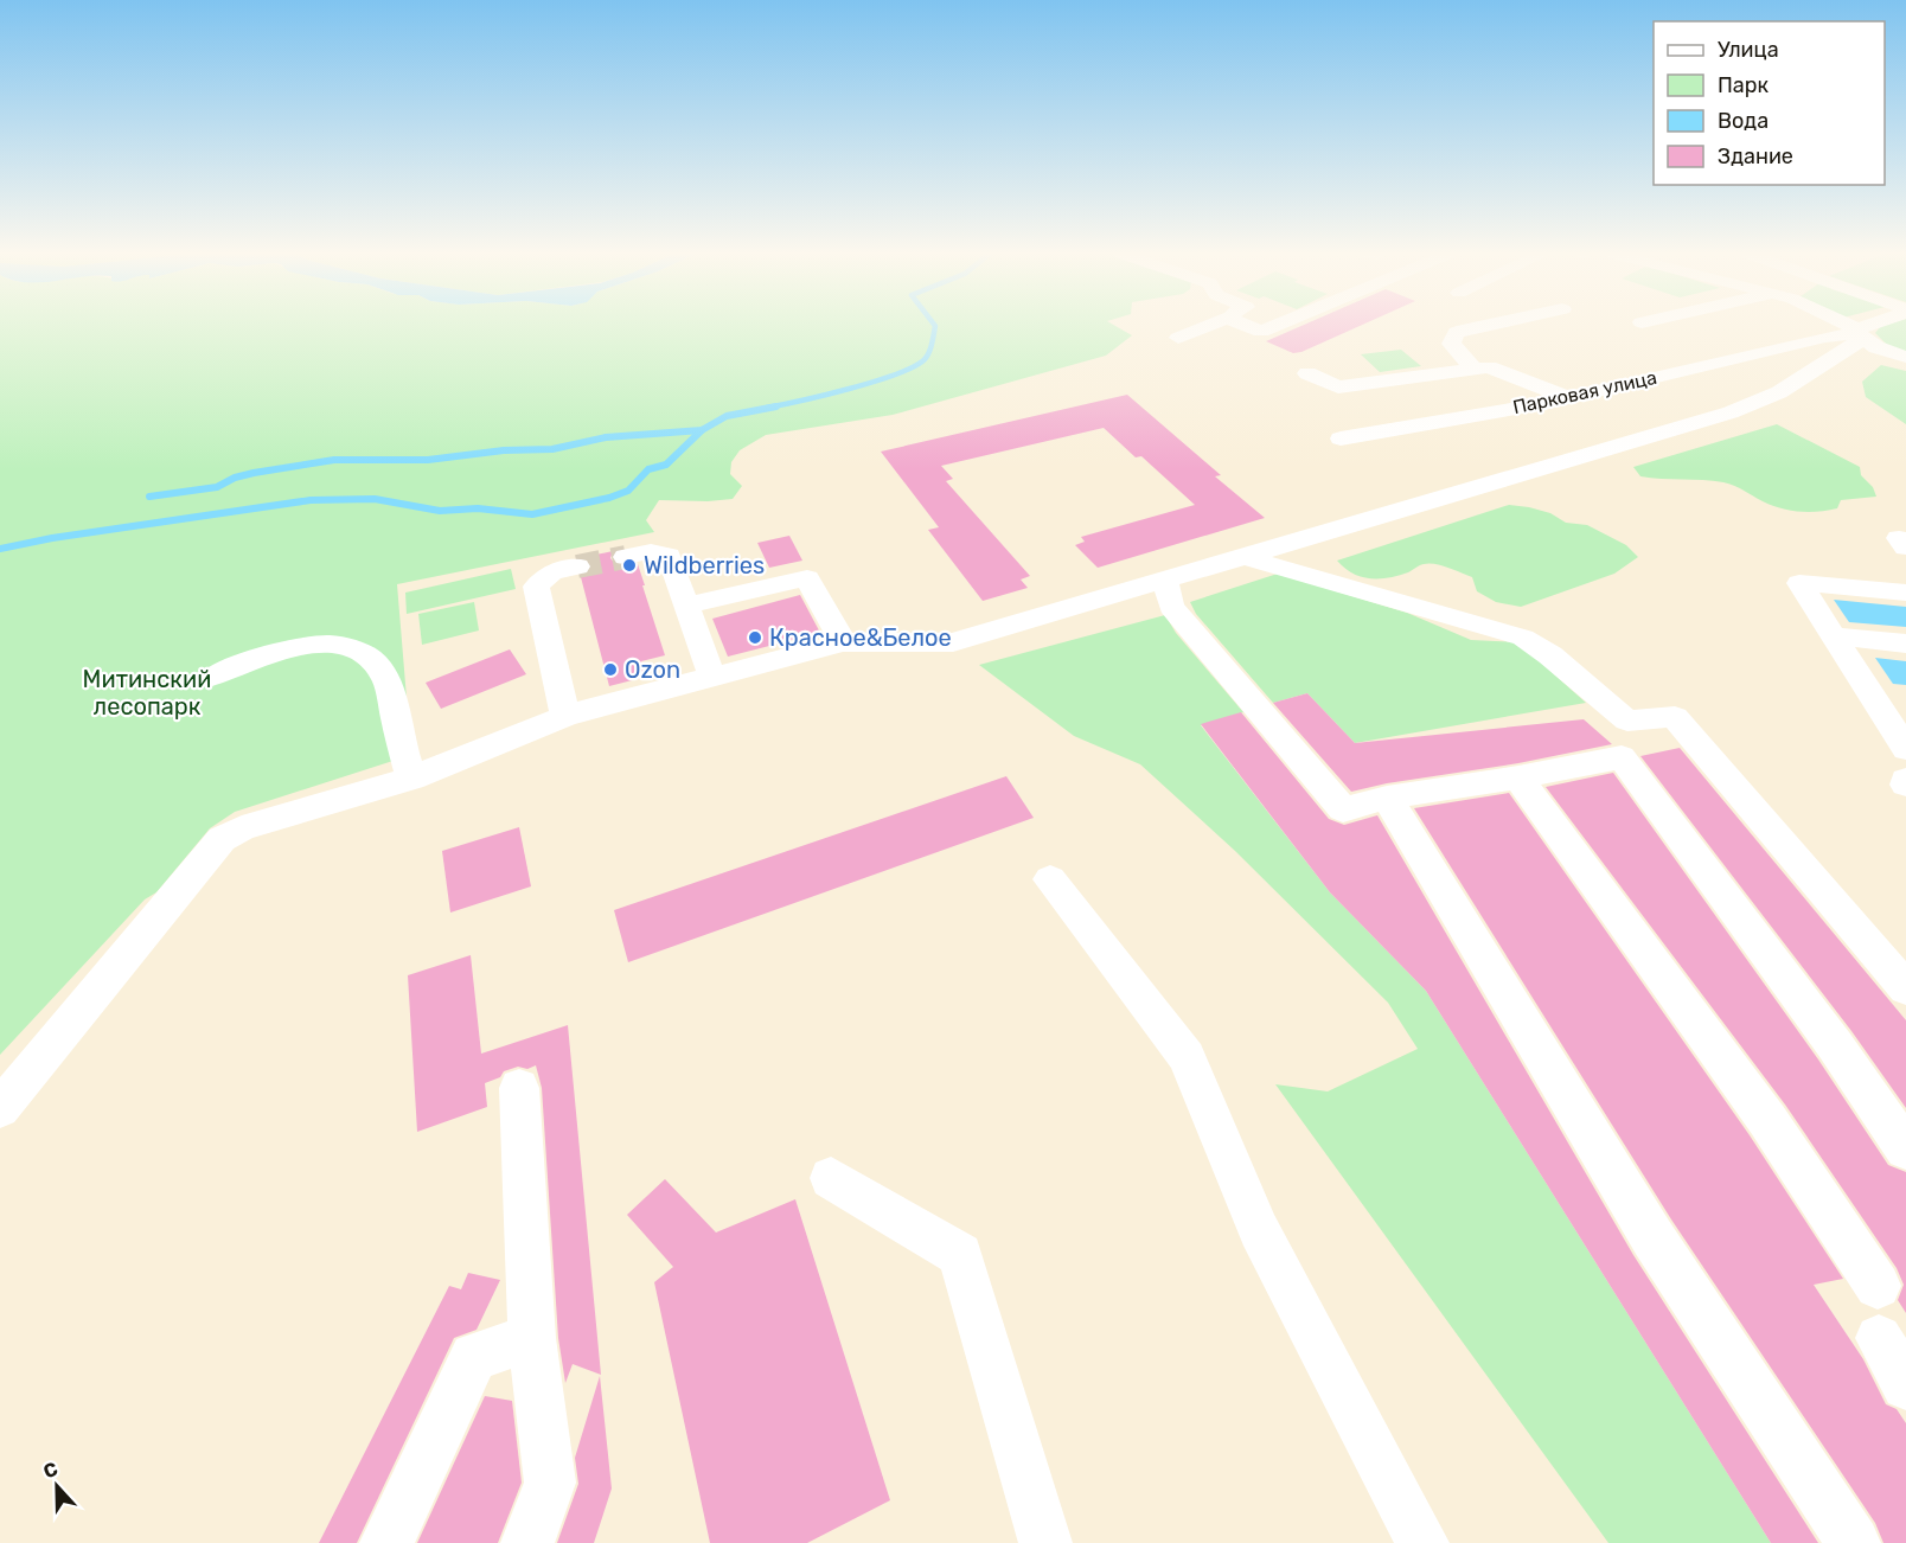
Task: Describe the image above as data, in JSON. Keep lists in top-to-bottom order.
{
  "streets": {
    "street": ["Парковая улица"]
  },
  "parks": ["Митинский лесопарк"],
  "places": ["Wildberries", "Красное&Белое", "Ozon"],
  "legend": [
    "Улица",
    "Парк",
    "Вода",
    "Здание"
  ],
  "north": "top"
}
